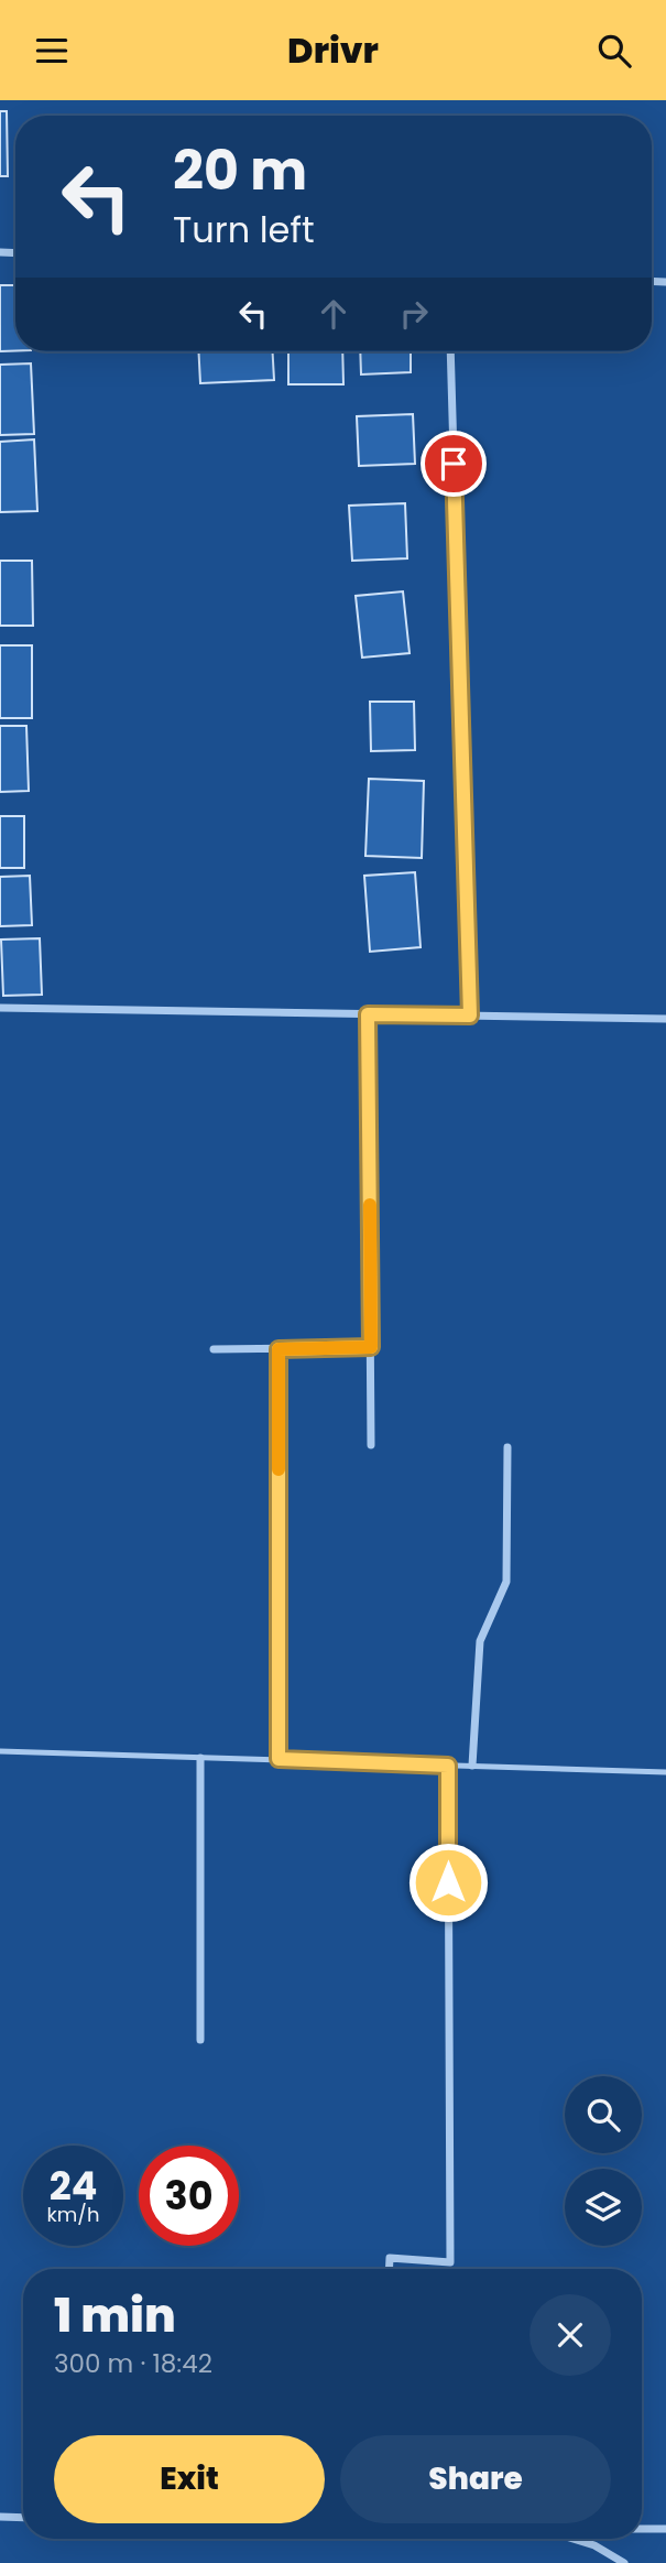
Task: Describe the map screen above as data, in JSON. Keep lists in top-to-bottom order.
{
  "page": {
    "header": "Drivr",
    "turn": ["20 m", "Turn left"],
    "speed": "24 km/h",
    "limit": "30",
    "heading": ["1 min", "300 m · 18:42"],
    "buttons": ["Exit", "Share"]
  }
}
